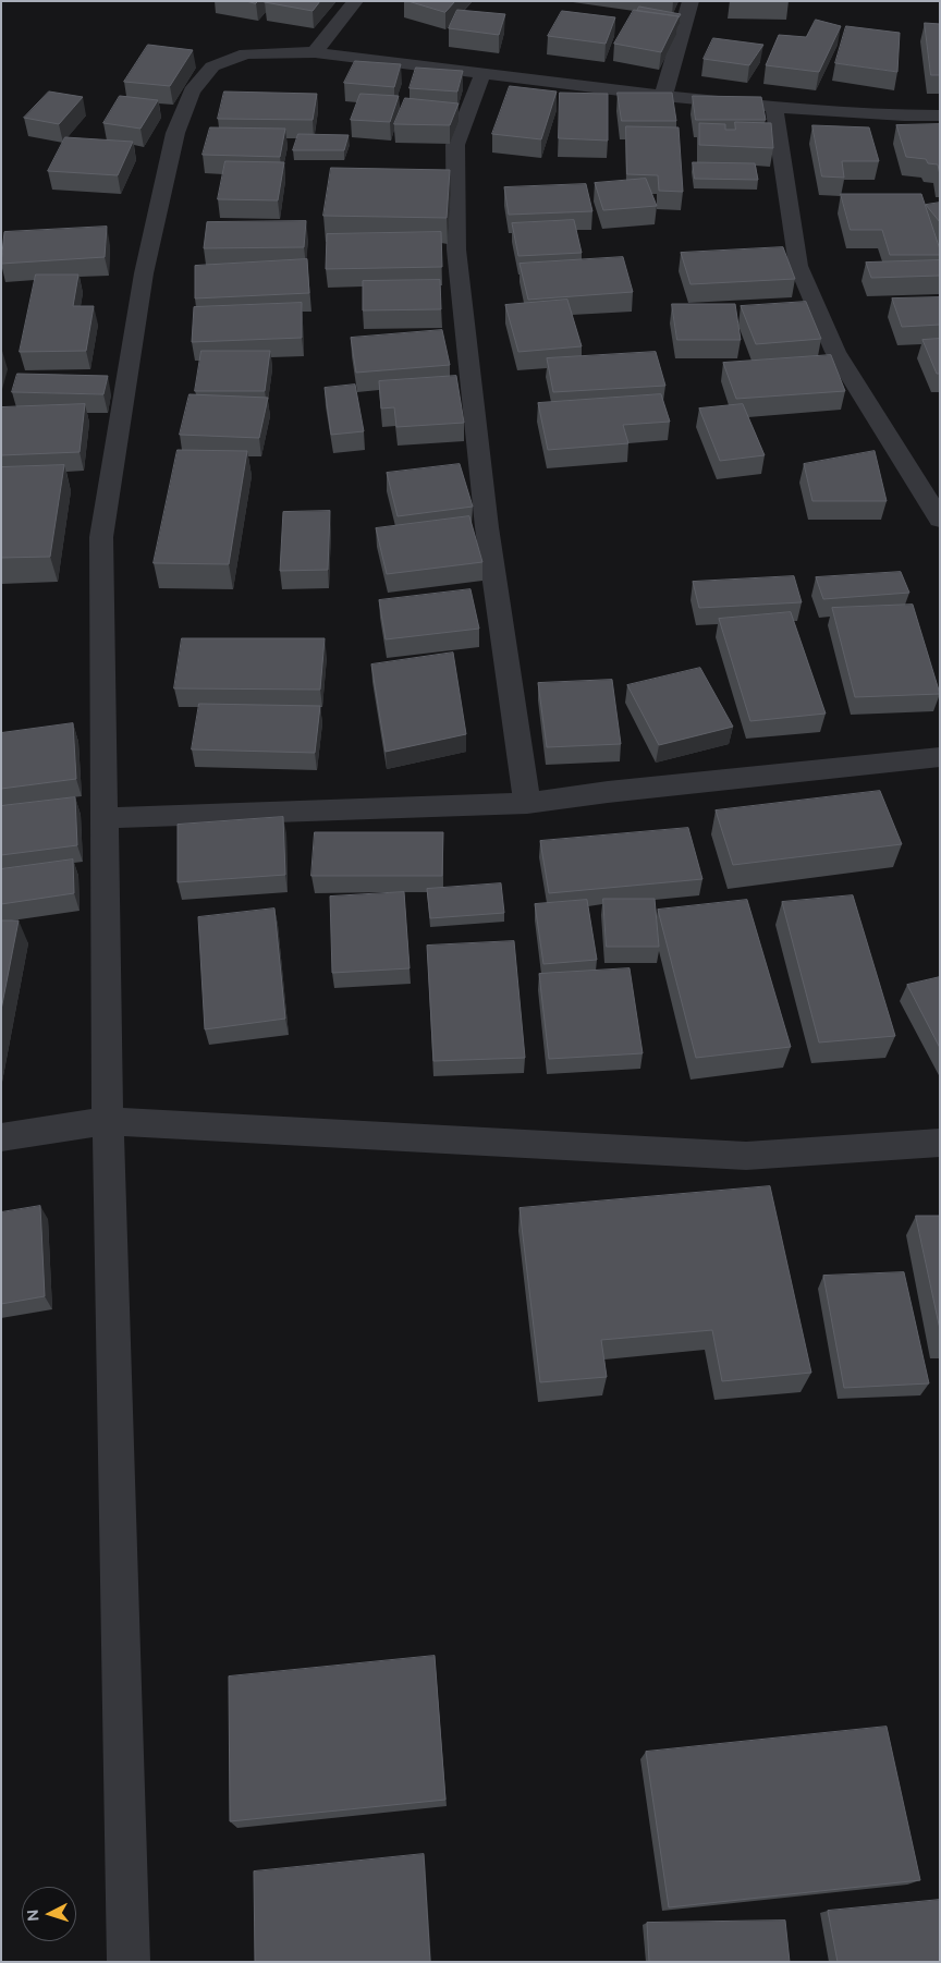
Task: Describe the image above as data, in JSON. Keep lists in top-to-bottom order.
{
  "north": "left"
}
